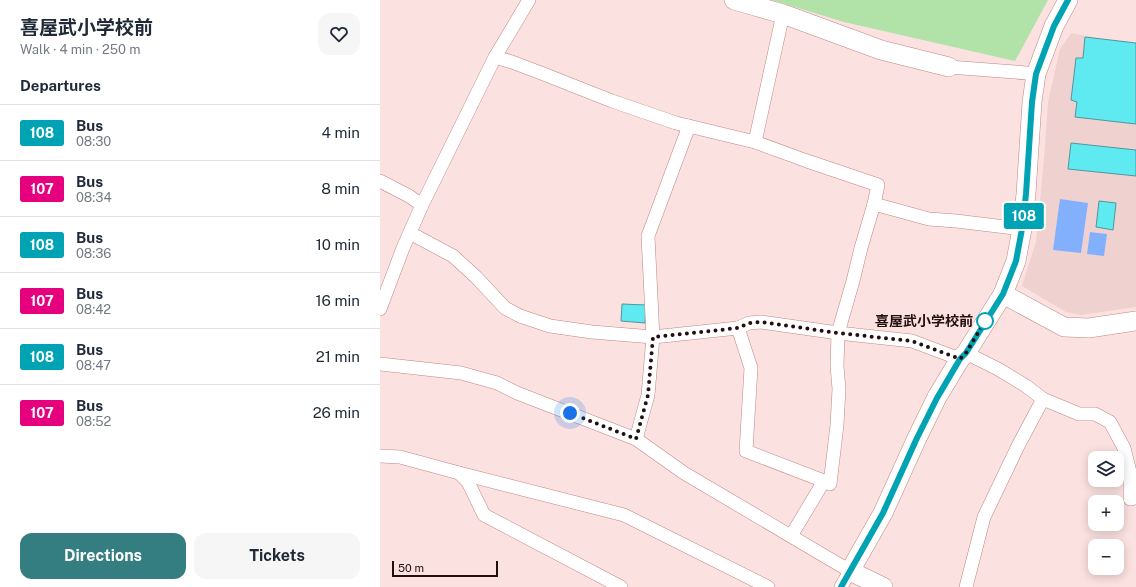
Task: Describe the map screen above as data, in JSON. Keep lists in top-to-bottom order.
{
  "places": ["喜屋武小学校前"],
  "lines": ["bus line 108"],
  "scale_bar": "50 m",
  "page": {
    "heading": [
      ["喜屋武小学校前", "Walk · 4 min · 250 m"],
      "Departures"
    ],
    "on_map": "108",
    "list": [
      {
        "mark": "108",
        "name": "Bus",
        "note": "08:30",
        "value": "4 min"
      },
      {
        "mark": "107",
        "name": "Bus",
        "note": "08:34",
        "value": "8 min"
      },
      {
        "mark": "108",
        "name": "Bus",
        "note": "08:36",
        "value": "10 min"
      },
      {
        "mark": "107",
        "name": "Bus",
        "note": "08:42",
        "value": "16 min"
      },
      {
        "mark": "108",
        "name": "Bus",
        "note": "08:47",
        "value": "21 min"
      },
      {
        "mark": "107",
        "name": "Bus",
        "note": "08:52",
        "value": "26 min"
      }
    ],
    "map_buttons": ["+", "−"],
    "buttons": ["Directions", "Tickets"],
    "scale": "50 m"
  }
}
